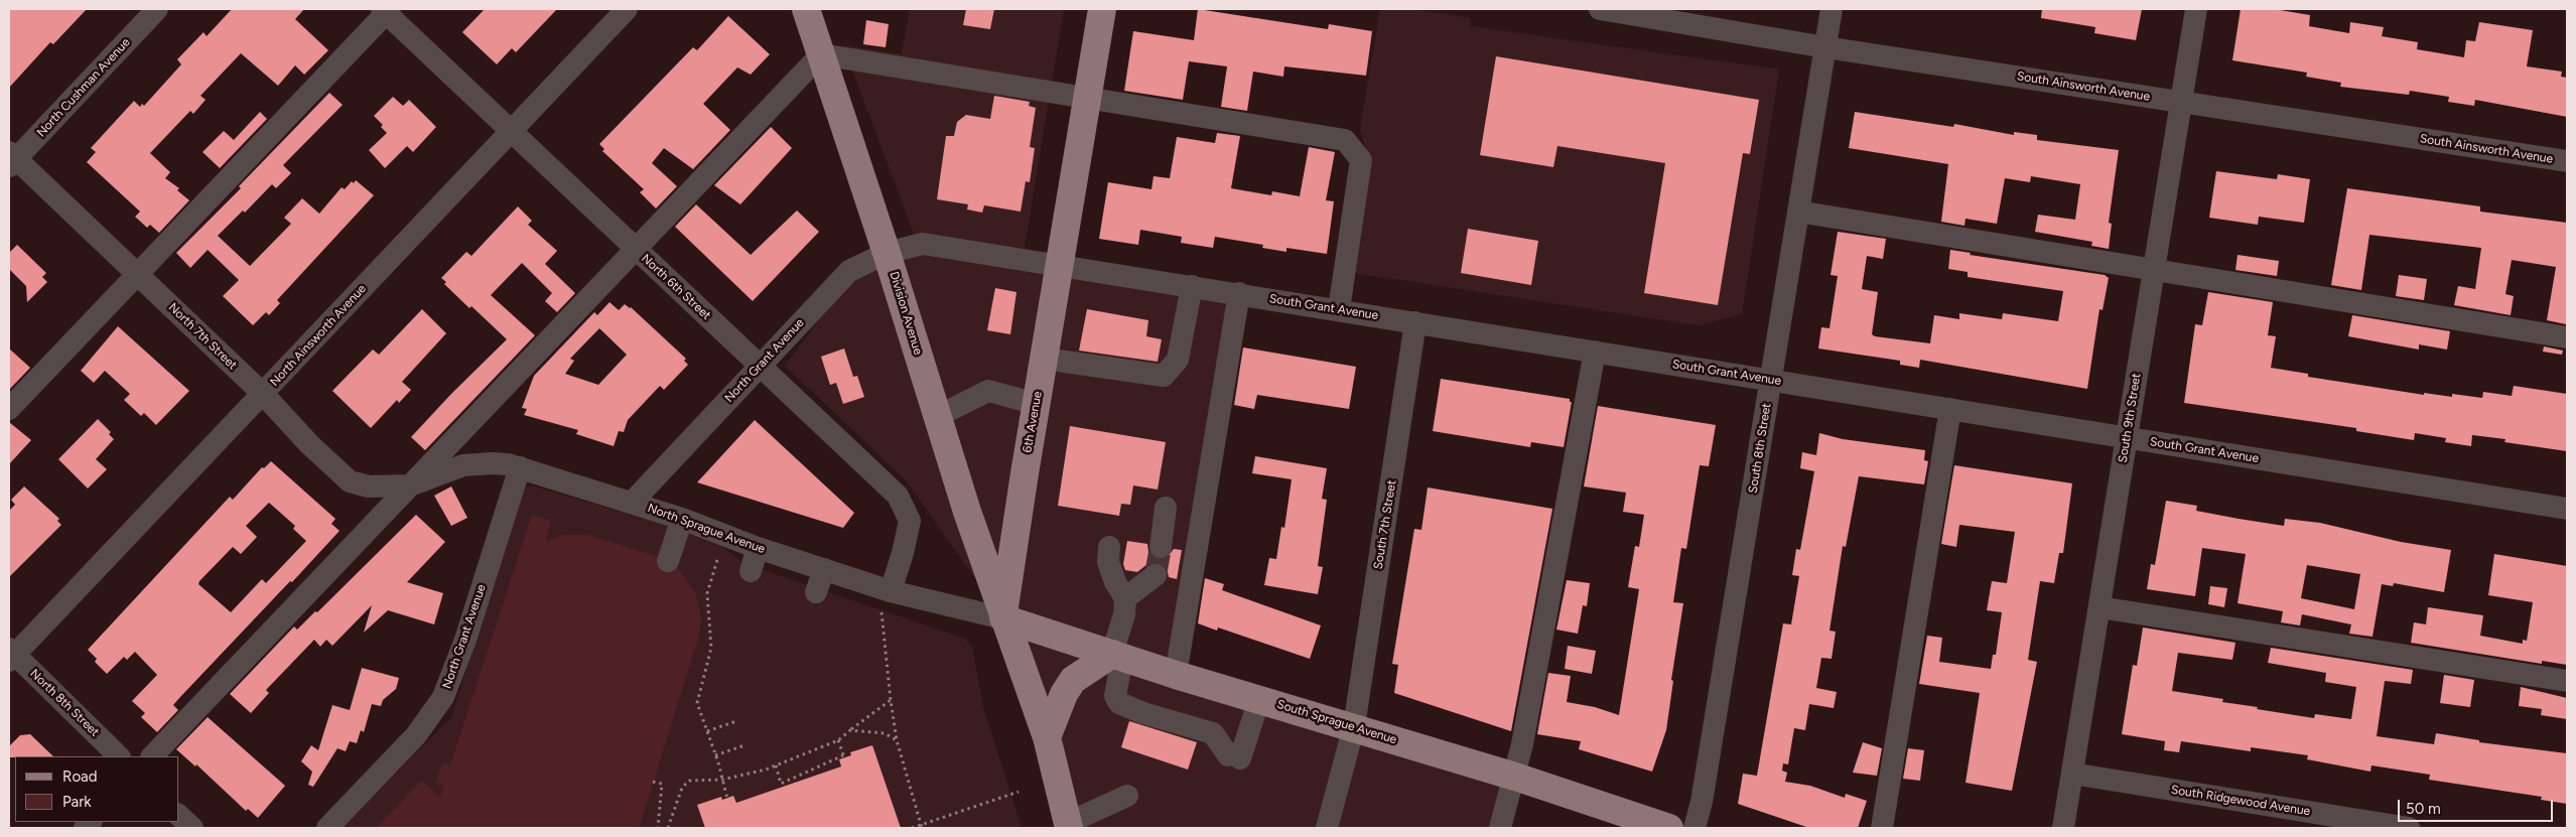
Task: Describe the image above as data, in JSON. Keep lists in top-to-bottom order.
{
  "streets": {
    "main road": ["Division Avenue", "6th Avenue", "South Sprague Avenue"],
    "street": [
      "South Ainsworth Avenue",
      "North Cushman Avenue",
      "North 6th Street",
      "South Grant Avenue",
      "North Ainsworth Avenue",
      "North 7th Street",
      "North Grant Avenue",
      "South 9th Street",
      "South 8th Street",
      "South 7th Street",
      "North Sprague Avenue",
      "North 8th Street",
      "South Ridgewood Avenue"
    ]
  },
  "crossings": [
    ["South Ainsworth Avenue", "South 9th Street"],
    ["South Ainsworth Avenue", "South 8th Street"],
    ["North Cushman Avenue", "North 7th Street"],
    ["North 6th Street", "North Ainsworth Avenue"],
    ["North 6th Street", "North Grant Avenue"],
    ["North 6th Street", "North Sprague Avenue"],
    ["South Grant Avenue", "Division Avenue"],
    ["South Grant Avenue", "North Grant Avenue"],
    ["South Grant Avenue", "South 9th Street"],
    ["South Grant Avenue", "6th Avenue"],
    ["South Grant Avenue", "South 8th Street"],
    ["South Grant Avenue", "South 7th Street"],
    ["Division Avenue", "North Grant Avenue"],
    ["Division Avenue", "6th Avenue"],
    ["Division Avenue", "North Sprague Avenue"],
    ["Division Avenue", "South Sprague Avenue"],
    ["North Ainsworth Avenue", "North 7th Street"],
    ["North Ainsworth Avenue", "North 8th Street"],
    ["North 7th Street", "North Sprague Avenue"],
    ["North Grant Avenue", "North Sprague Avenue"],
    ["South 9th Street", "South Ridgewood Avenue"],
    ["6th Avenue", "North Sprague Avenue"],
    ["6th Avenue", "South Sprague Avenue"],
    ["South 7th Street", "South Sprague Avenue"],
    ["North Sprague Avenue", "South Sprague Avenue"]
  ],
  "legend": ["Road", "Park"],
  "scale_bar": "50 m"
}
